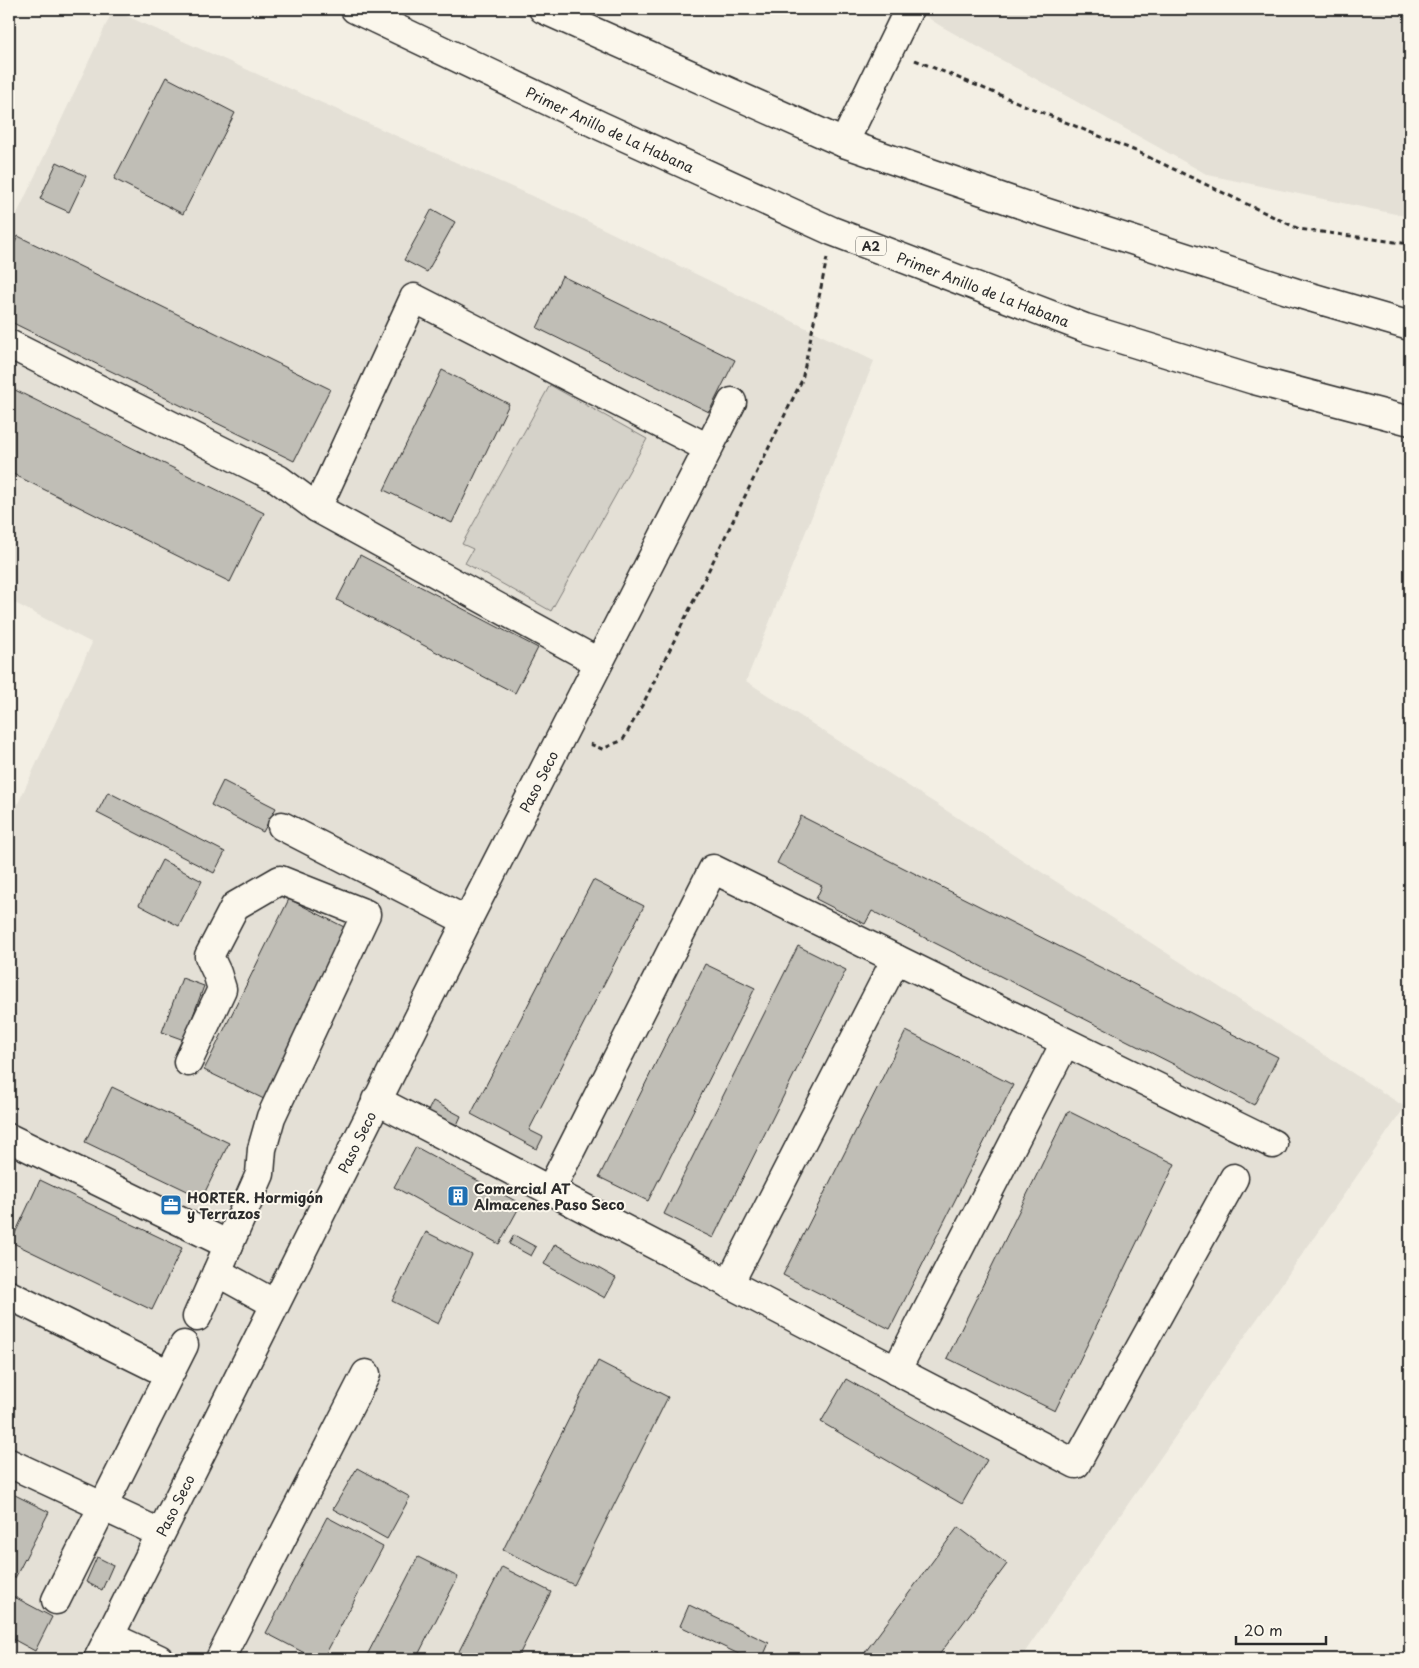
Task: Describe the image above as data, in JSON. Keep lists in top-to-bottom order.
{
  "streets": {
    "main road": ["Primer Anillo de La Habana", "A2", "Paso Seco"]
  },
  "places": {
    "building": ["Comercial AT Almacenes Paso Seco"],
    "office": ["HORTER. Hormigón y Terrazos"]
  },
  "scale_bar": "20 m"
}
